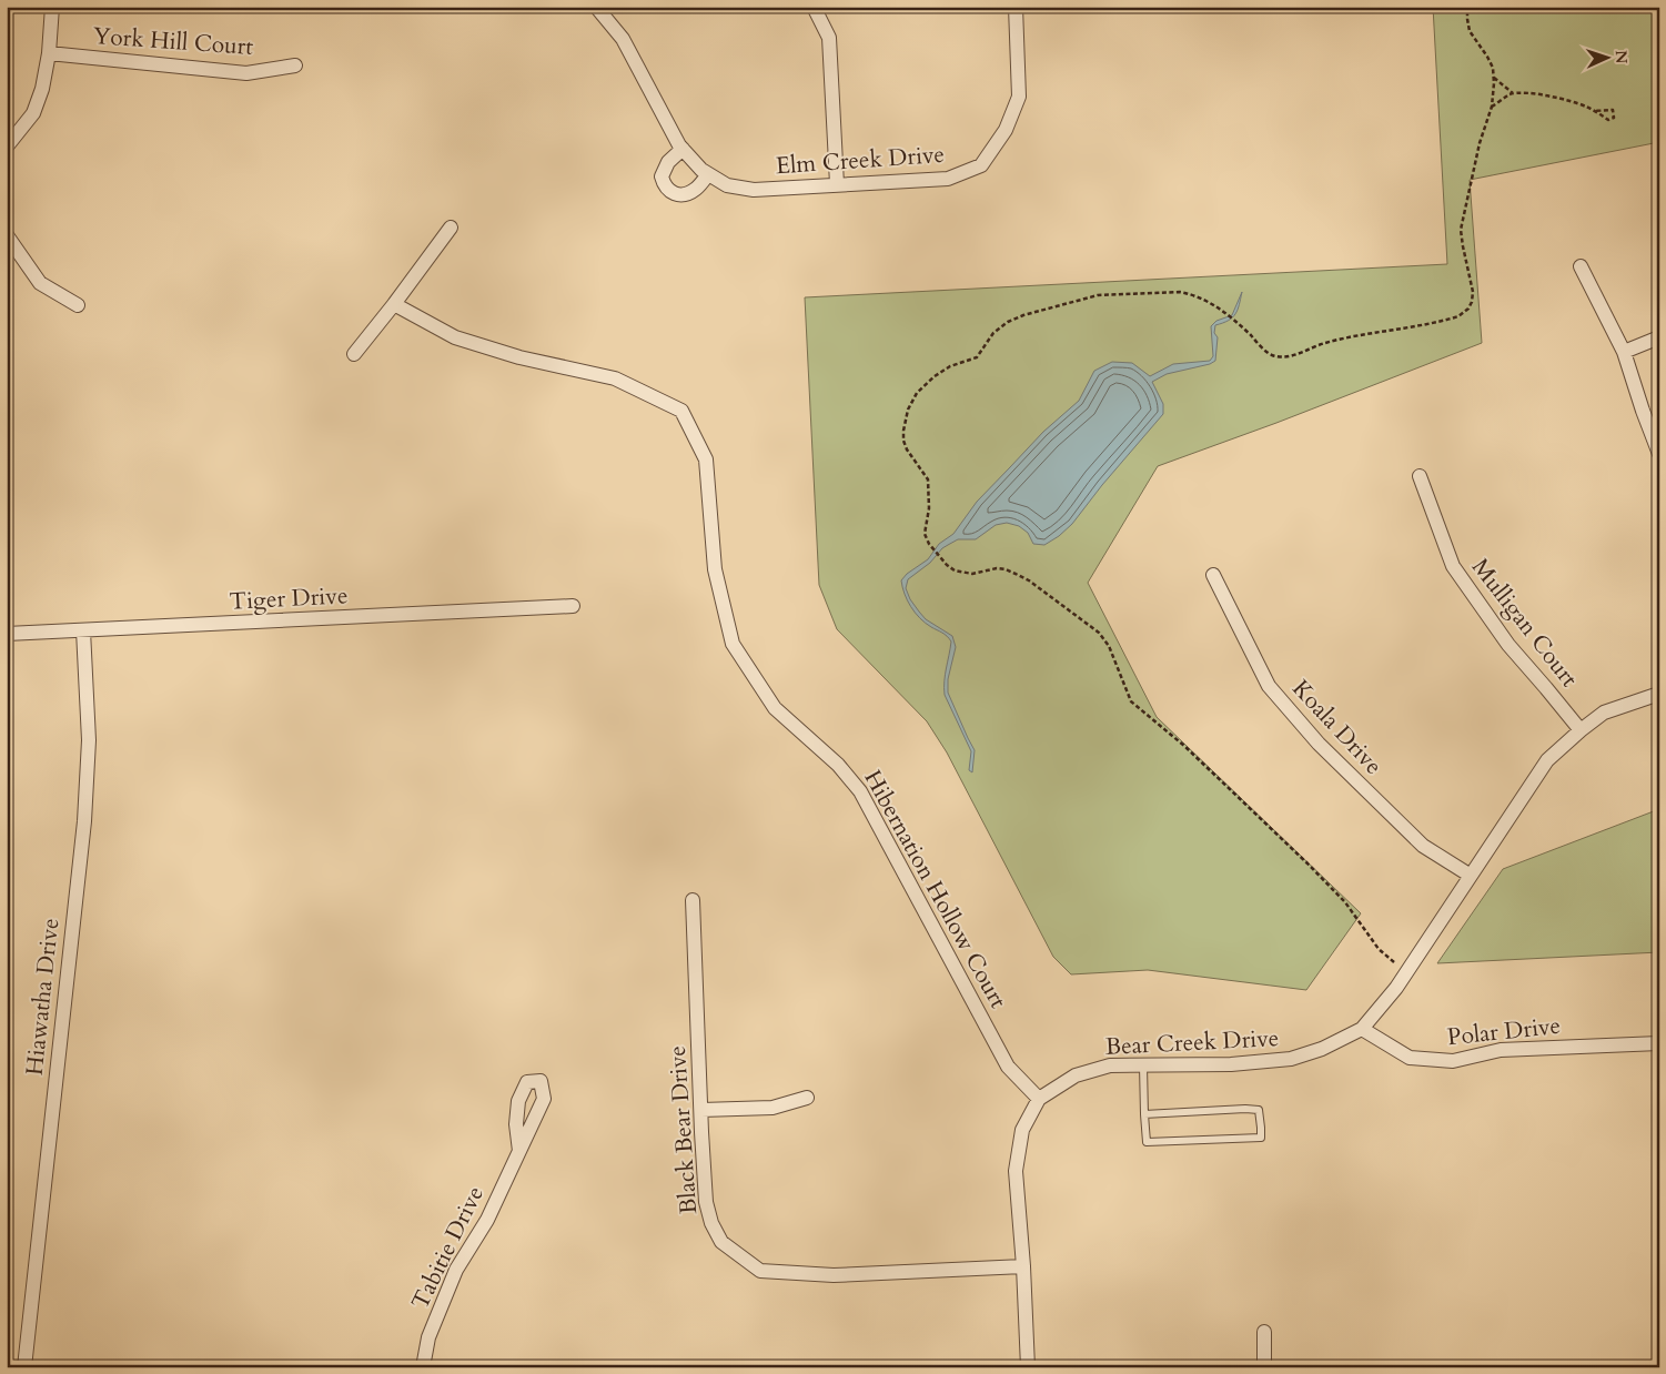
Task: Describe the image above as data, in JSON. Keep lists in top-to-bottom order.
{
  "streets": {
    "street": [
      "York Hill Court",
      "Elm Creek Drive",
      "Tiger Drive",
      "Mulligan Court",
      "Koala Drive",
      "Hibernation Hollow Court",
      "Hiawatha Drive",
      "Polar Drive",
      "Bear Creek Drive",
      "Black Bear Drive",
      "Tabitie Drive"
    ]
  },
  "crossings": [
    ["Tiger Drive", "Hiawatha Drive"],
    ["Mulligan Court", "Bear Creek Drive"],
    ["Koala Drive", "Bear Creek Drive"],
    ["Hibernation Hollow Court", "Bear Creek Drive"],
    ["Polar Drive", "Bear Creek Drive"]
  ],
  "north": "right"
}
